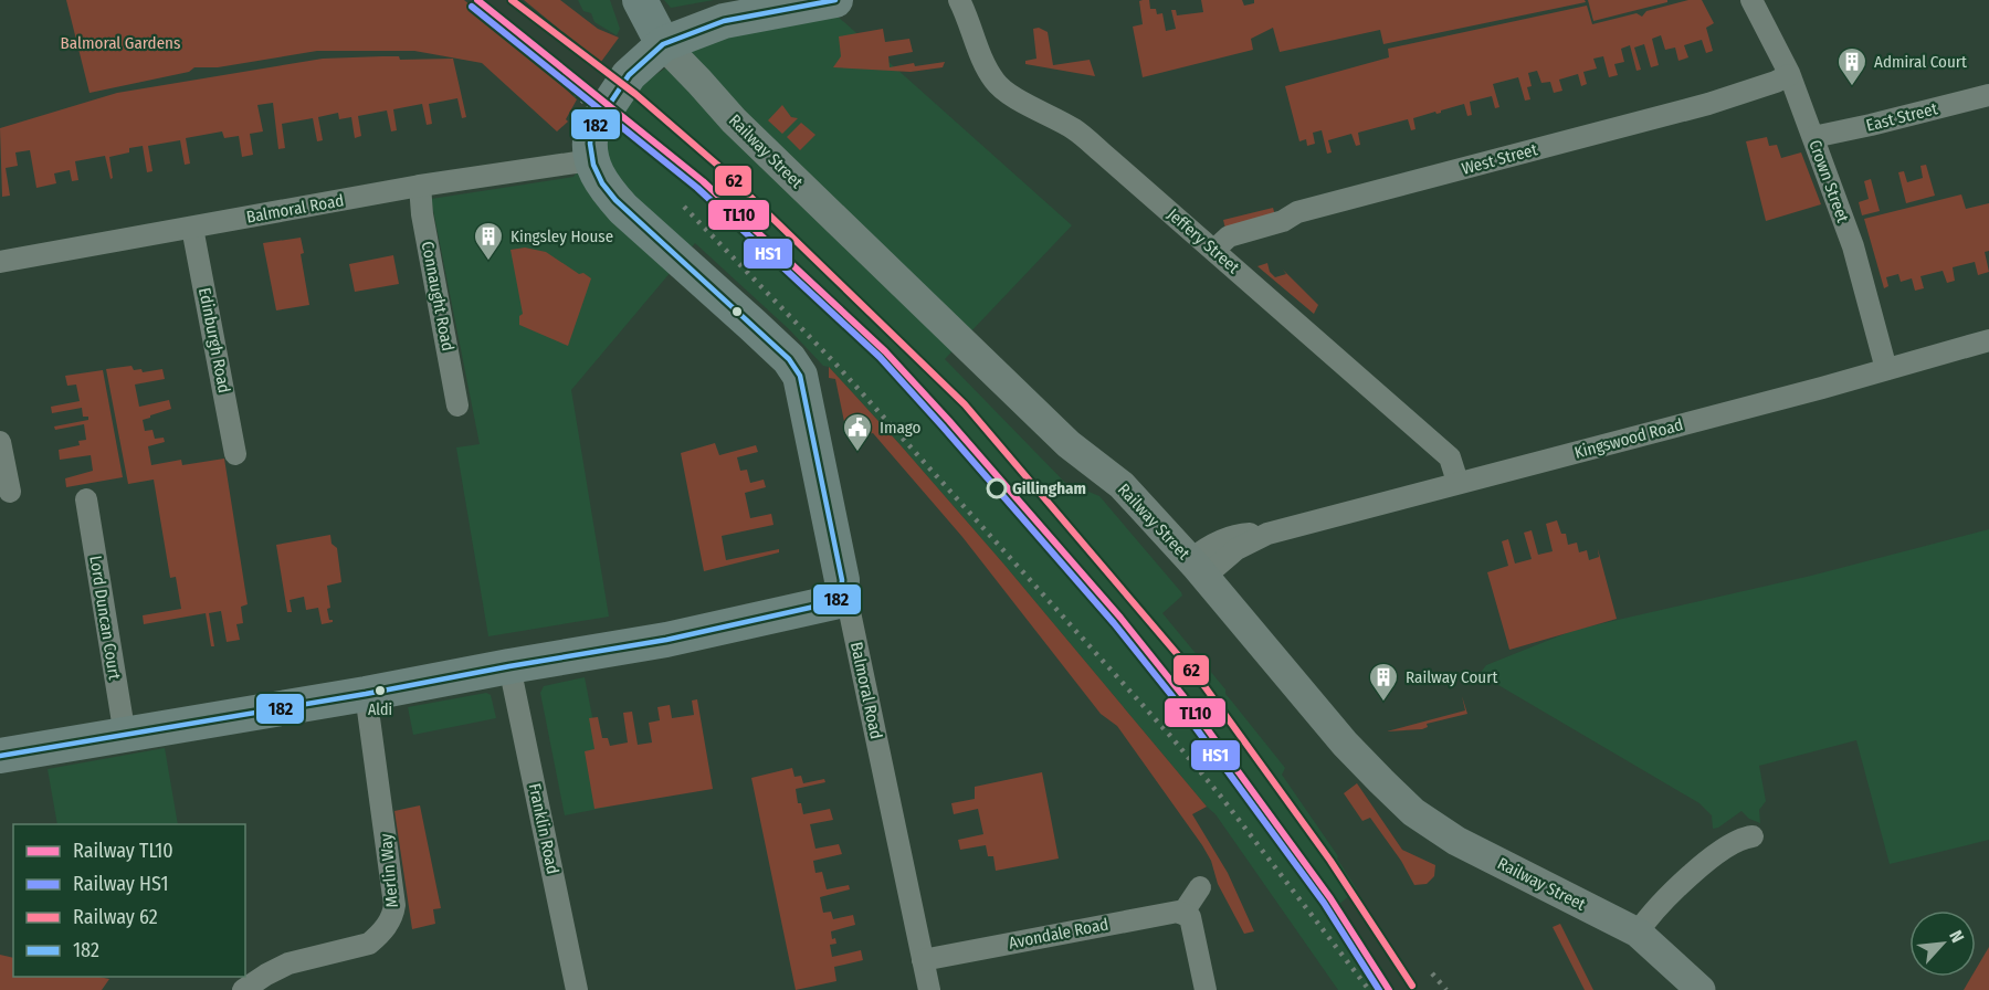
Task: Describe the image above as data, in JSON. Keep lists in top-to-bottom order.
{
  "streets": {
    "main road": ["Balmoral Road"],
    "street": [
      "East Street",
      "Railway Street",
      "West Street",
      "Crown Street",
      "Jeffery Street",
      "Connaught Road",
      "Edinburgh Road",
      "Kingswood Road",
      "Lord Duncan Court",
      "Franklin Road",
      "Merlin Way",
      "Avondale Road"
    ]
  },
  "crossings": [
    ["East Street", "Crown Street"],
    ["Railway Street", "Kingswood Road"],
    ["West Street", "Crown Street"],
    ["West Street", "Jeffery Street"],
    ["Crown Street", "Kingswood Road"],
    ["Balmoral Road", "Connaught Road"],
    ["Balmoral Road", "Edinburgh Road"],
    ["Balmoral Road", "Avondale Road"],
    ["Jeffery Street", "Kingswood Road"]
  ],
  "parks": ["Balmoral Gardens"],
  "places": {
    "building": ["Admiral Court", "Kingsley House", "Railway Court"],
    "public building": ["Imago"],
    "other": ["Gillingham", "Aldi"]
  },
  "lines": [
    "rail line TL10",
    "rail line 62",
    "transit line 182",
    "rail line HS1"
  ],
  "legend": [
    "Railway TL10",
    "Railway HS1",
    "Railway 62",
    "182"
  ],
  "north": "top right"
}
